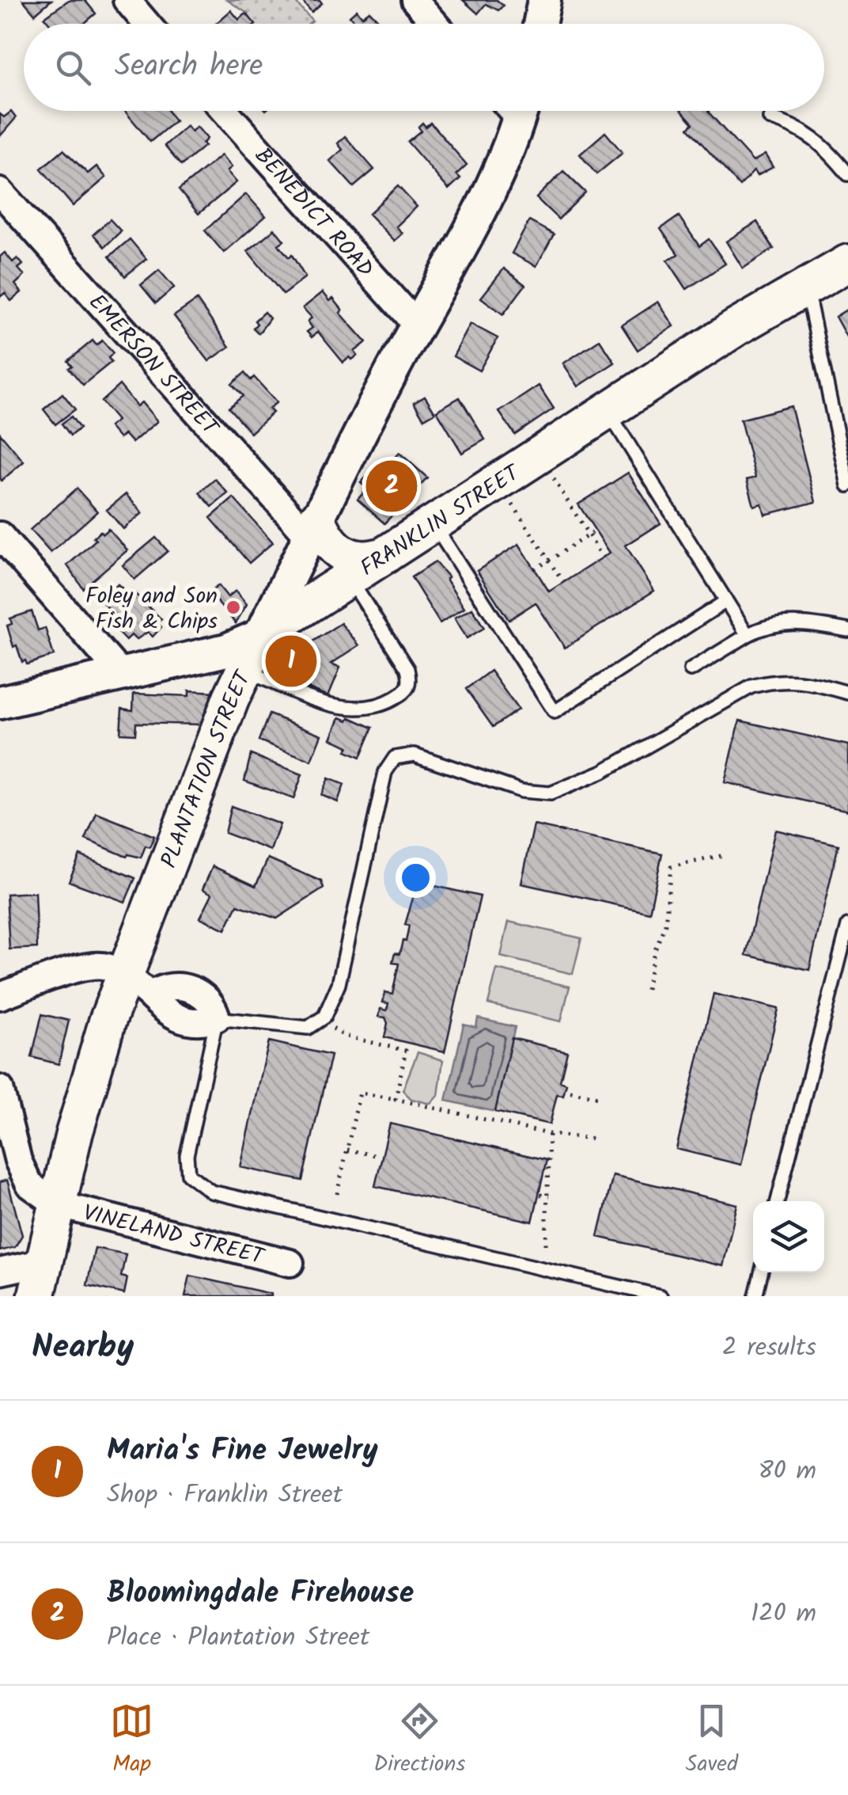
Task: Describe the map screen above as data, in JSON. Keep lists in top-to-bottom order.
{
  "streets": {
    "main road": ["FRANKLIN STREET", "PLANTATION STREET"],
    "street": ["BENEDICT ROAD", "EMERSON STREET", "VINELAND STREET"]
  },
  "crossings": [
    ["BENEDICT ROAD", "PLANTATION STREET"],
    ["EMERSON STREET", "PLANTATION STREET"],
    ["FRANKLIN STREET", "PLANTATION STREET"],
    ["PLANTATION STREET", "VINELAND STREET"]
  ],
  "places": ["Foley and Son Fish & Chips"],
  "page": {
    "search": "Search here",
    "pins": ["2", "1"],
    "heading": ["Nearby", "2 results"],
    "list": [
      {
        "mark": "1",
        "name": "Maria's Fine Jewelry",
        "note": "Shop · Franklin Street",
        "value": "80 m"
      },
      {
        "mark": "2",
        "name": "Bloomingdale Firehouse",
        "note": "Place · Plantation Street",
        "value": "120 m"
      }
    ],
    "nav": ["Map", "Directions", "Saved"]
  }
}
